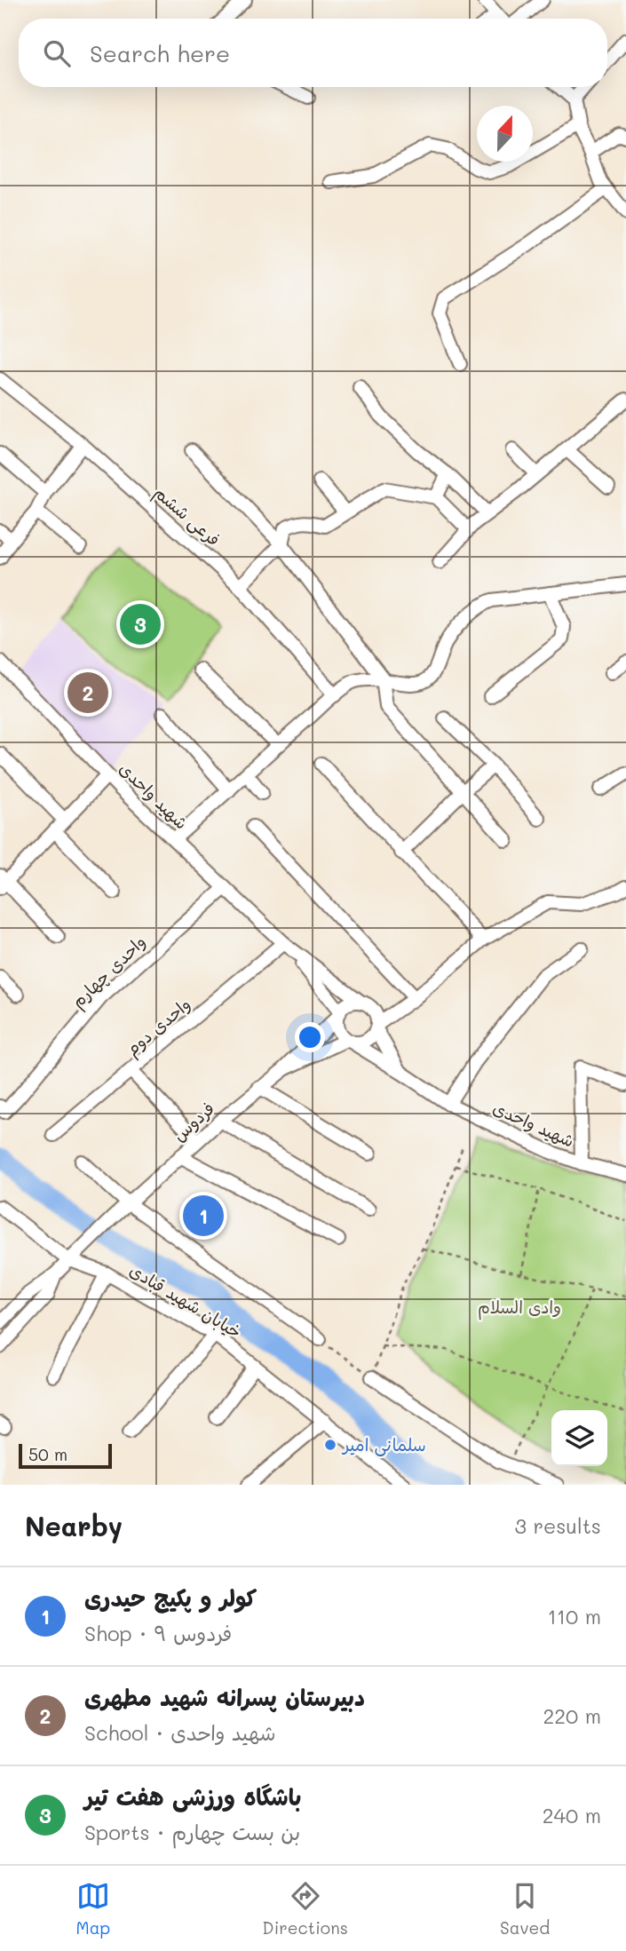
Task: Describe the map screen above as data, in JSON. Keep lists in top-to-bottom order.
{
  "streets": {
    "street": [
      "فرعی ششم",
      "شهید واحدی",
      "واحدی چهارم",
      "واحدی دوم",
      "فردوس",
      "خیابان شهید قبادی"
    ]
  },
  "crossings": [
    ["شهید واحدی", "واحدی چهارم"],
    ["شهید واحدی", "واحدی دوم"],
    ["فردوس", "خیابان شهید قبادی"]
  ],
  "parks": ["وادی السلام"],
  "places": ["سلمانی امیر"],
  "scale_bar": "50 m",
  "north": "top",
  "page": {
    "search": "Search here",
    "pins": ["3", "2", "1"],
    "scale": "50 m",
    "heading": ["Nearby", "3 results"],
    "list": [
      {
        "mark": "1",
        "name": "کولر و پکیج حیدری",
        "note": "Shop · فردوس ۹",
        "value": "110 m"
      },
      {
        "mark": "2",
        "name": "دبیرستان پسرانه شهید مطهری",
        "note": "School · شهید واحدی",
        "value": "220 m"
      },
      {
        "mark": "3",
        "name": "باشگاه ورزشی هفت تیر",
        "note": "Sports · بن بست چهارم",
        "value": "240 m"
      }
    ],
    "nav": ["Map", "Directions", "Saved"]
  }
}
